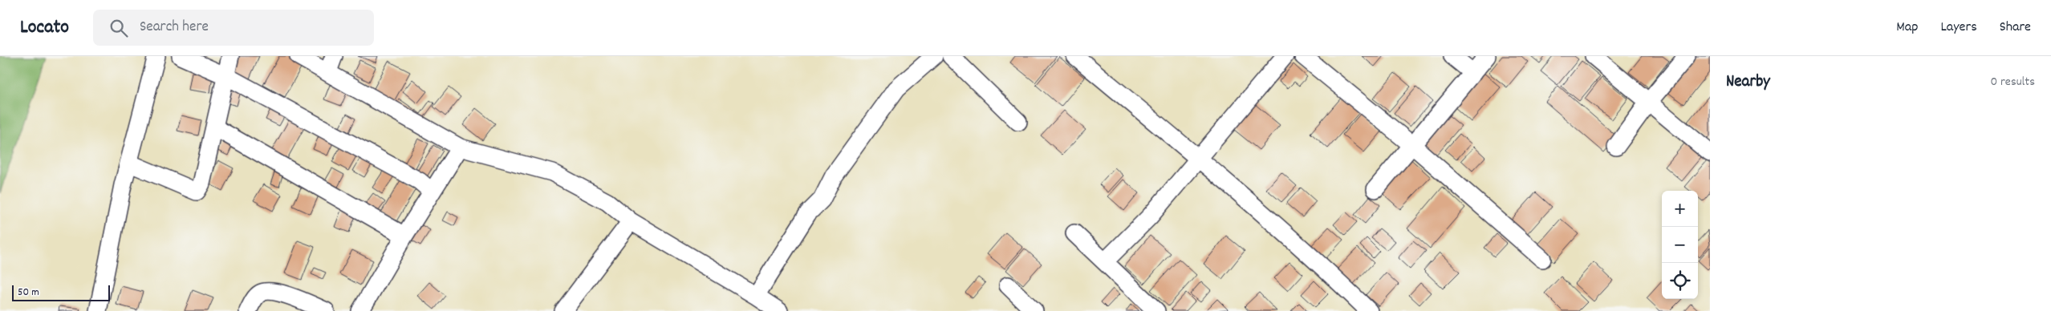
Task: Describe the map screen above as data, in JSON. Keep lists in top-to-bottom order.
{
  "scale_bar": "50 m",
  "page": {
    "header": "Locato",
    "search": "Search here",
    "nav": ["Map", "Layers", "Share"],
    "heading": ["Nearby", "0 results"],
    "map_buttons": ["+", "−"],
    "scale": "50 m"
  }
}
